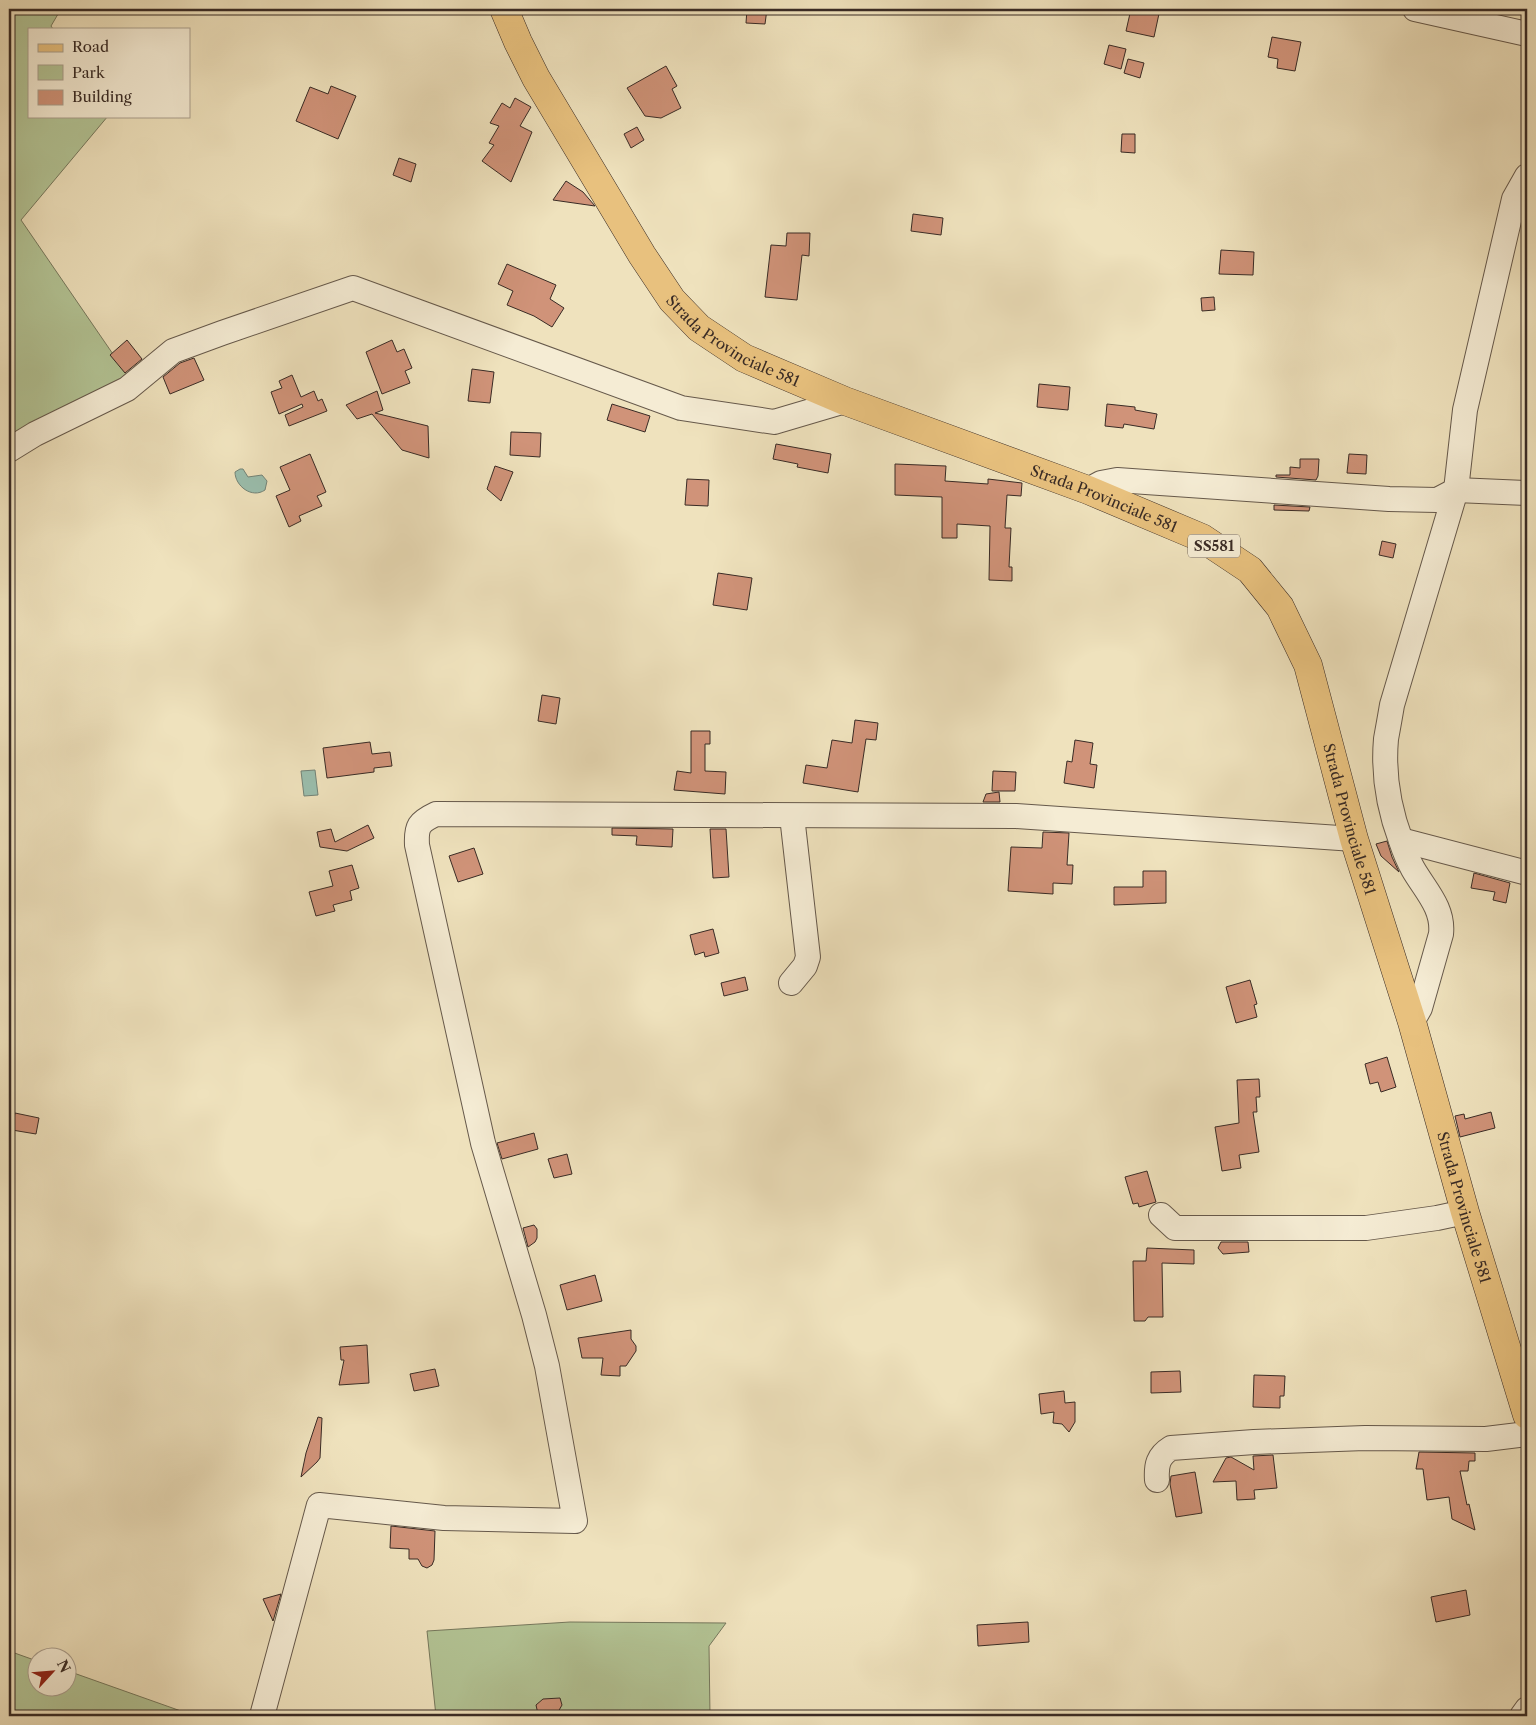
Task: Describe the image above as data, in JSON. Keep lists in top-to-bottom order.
{
  "streets": {
    "main road": ["Strada Provinciale 581", "SS581"]
  },
  "legend": ["Road", "Park", "Building"],
  "north": "top right"
}
